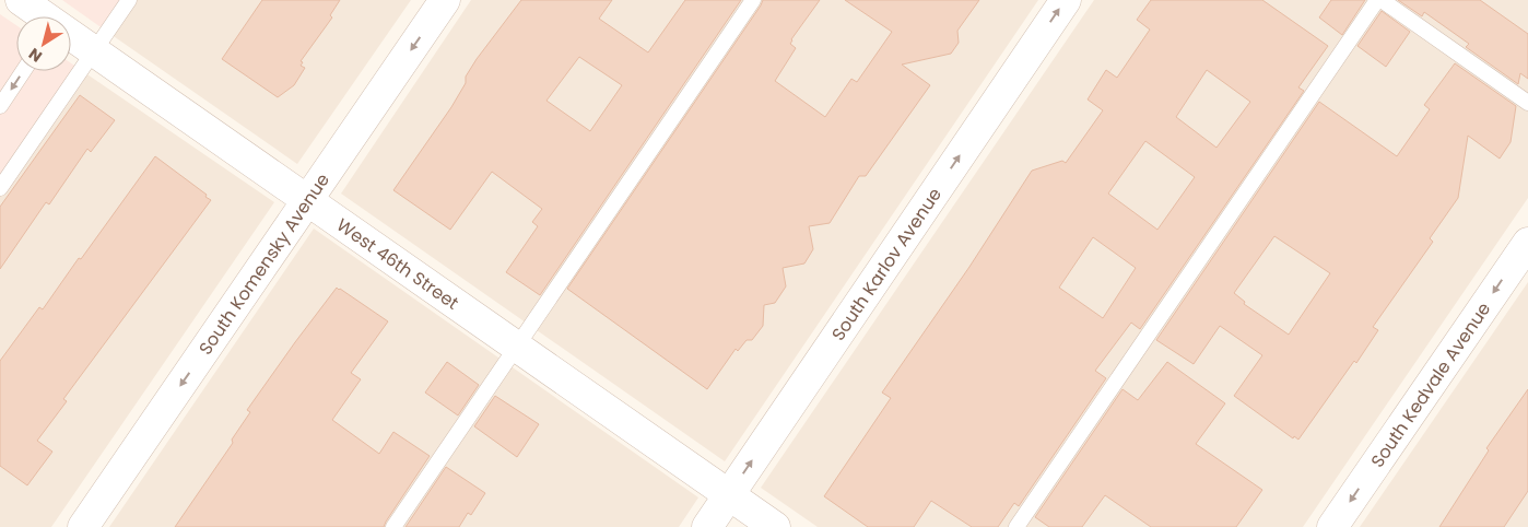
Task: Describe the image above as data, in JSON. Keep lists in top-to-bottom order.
{
  "streets": {
    "street": [
      "South Komensky Avenue",
      "West 46th Street",
      "South Karlov Avenue",
      "South Kedvale Avenue"
    ]
  },
  "crossings": [
    ["South Komensky Avenue", "West 46th Street"],
    ["West 46th Street", "South Karlov Avenue"]
  ],
  "one_way": ["South Komensky Avenue", "South Karlov Avenue", "South Kedvale Avenue"],
  "north": "bottom left"
}
